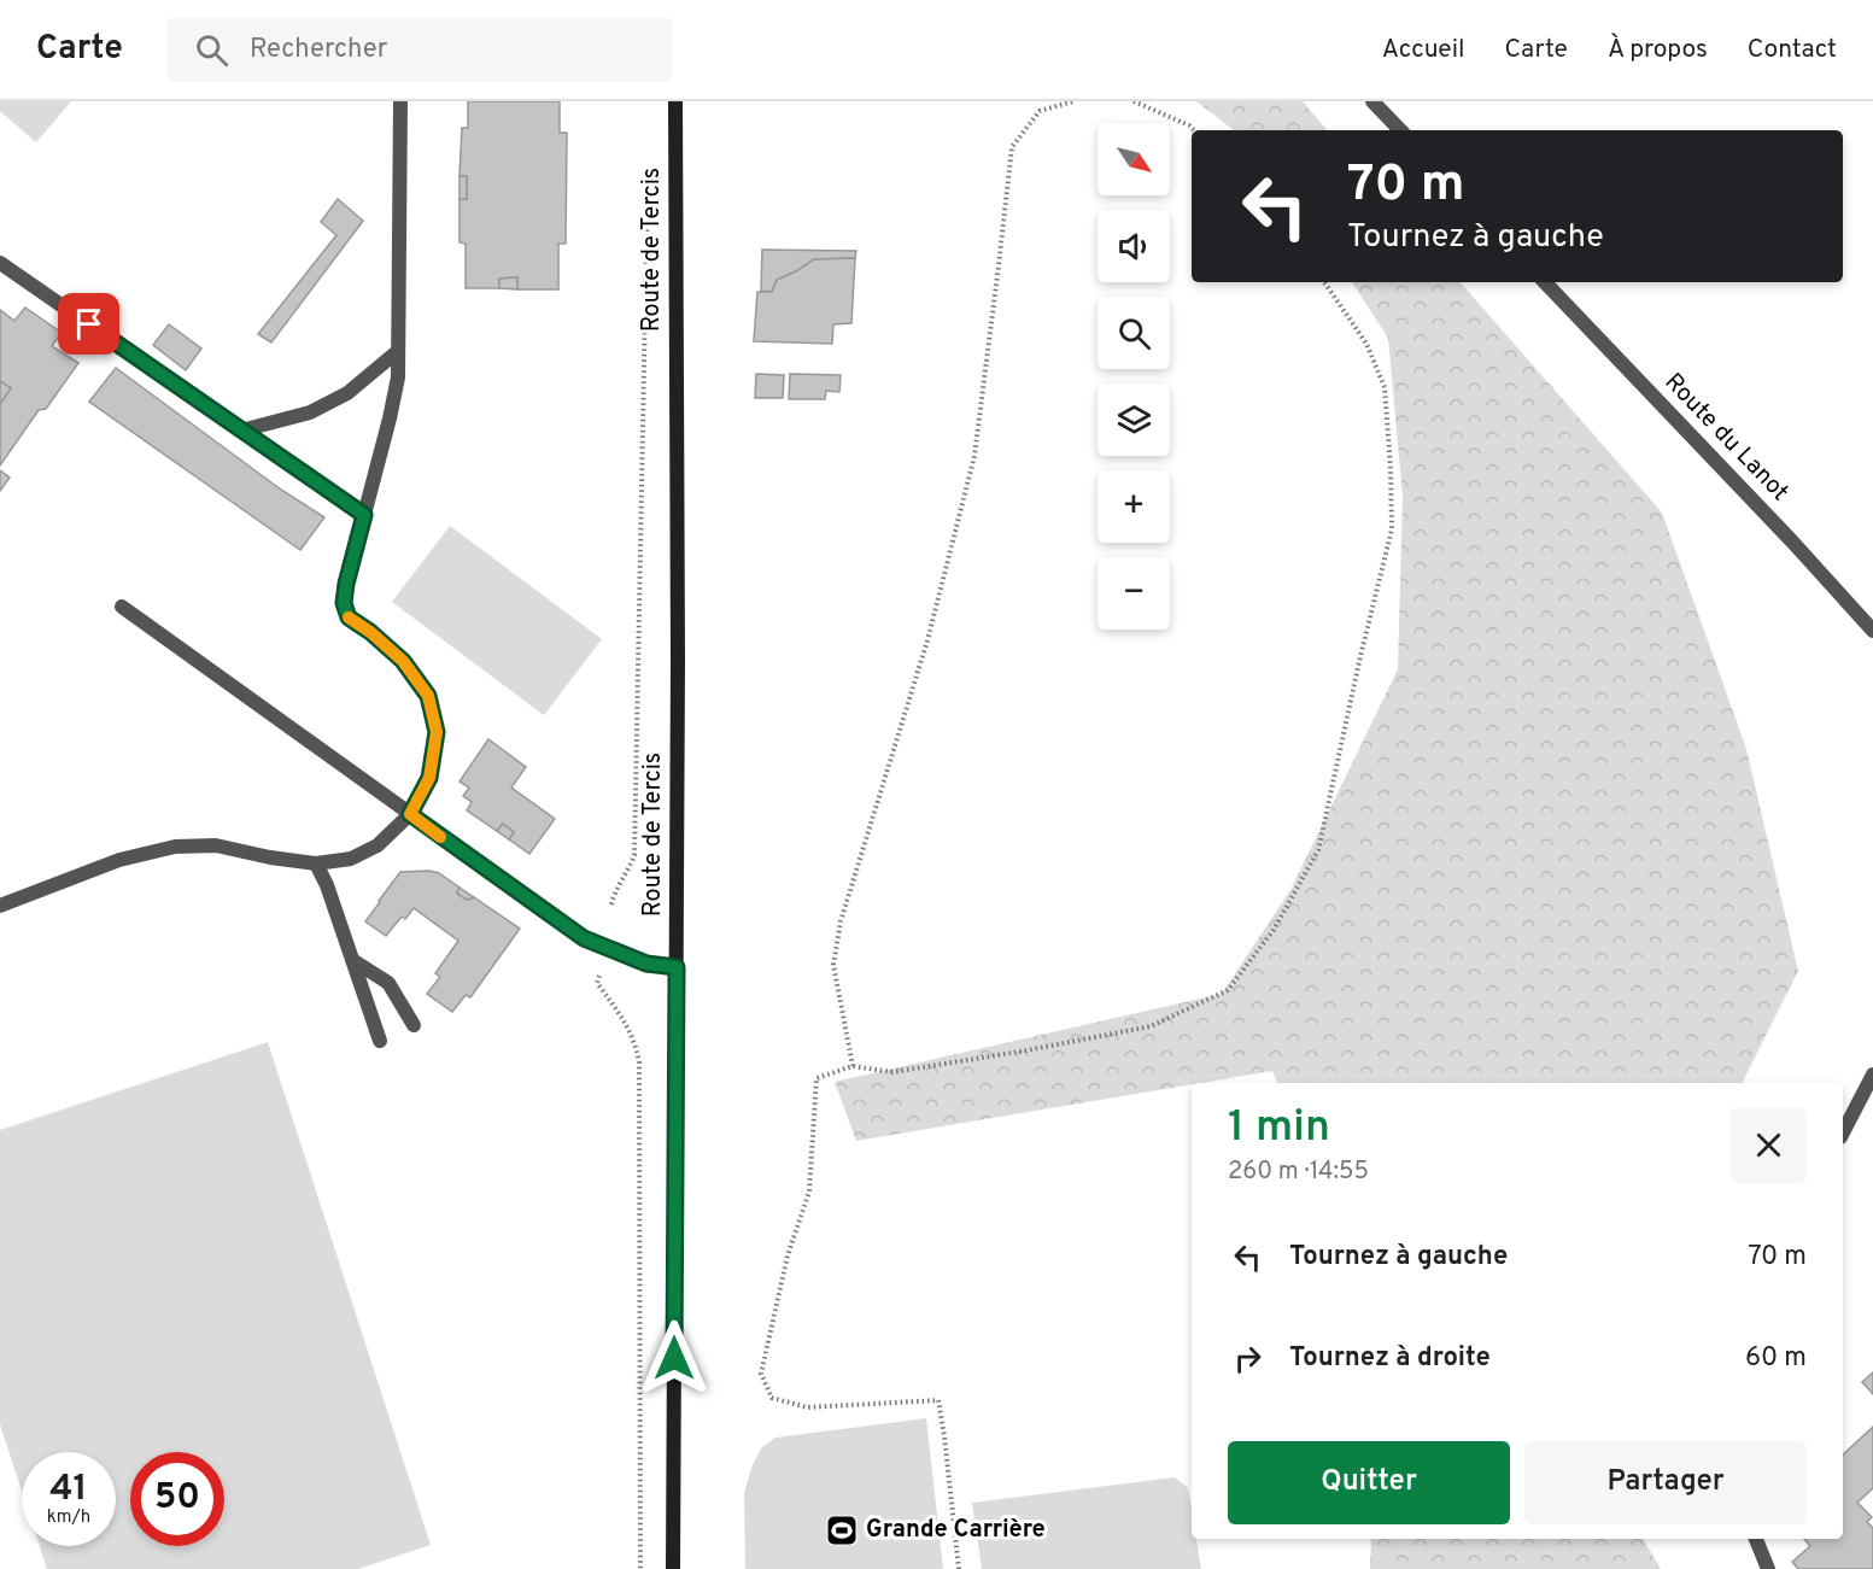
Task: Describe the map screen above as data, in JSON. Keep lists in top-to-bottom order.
{
  "streets": {
    "main road": ["Route de Tercis"],
    "street": ["Route du Lanot"]
  },
  "places": {
    "sports": ["Grande Carrière"]
  },
  "north": "bottom right",
  "page": {
    "header": "Carte",
    "search": "Rechercher",
    "nav": [
      "Accueil",
      "Carte",
      "À propos",
      "Contact"
    ],
    "map_buttons": ["+", "−"],
    "turn": ["70 m", "Tournez à gauche"],
    "heading": ["1 min", "260 m · 14:55"],
    "list": [
      {
        "name": "Tournez à gauche",
        "value": "70 m"
      },
      {
        "name": "Tournez à droite",
        "value": "60 m"
      }
    ],
    "buttons": ["Quitter", "Partager"],
    "speed": "41 km/h",
    "limit": "50"
  }
}
